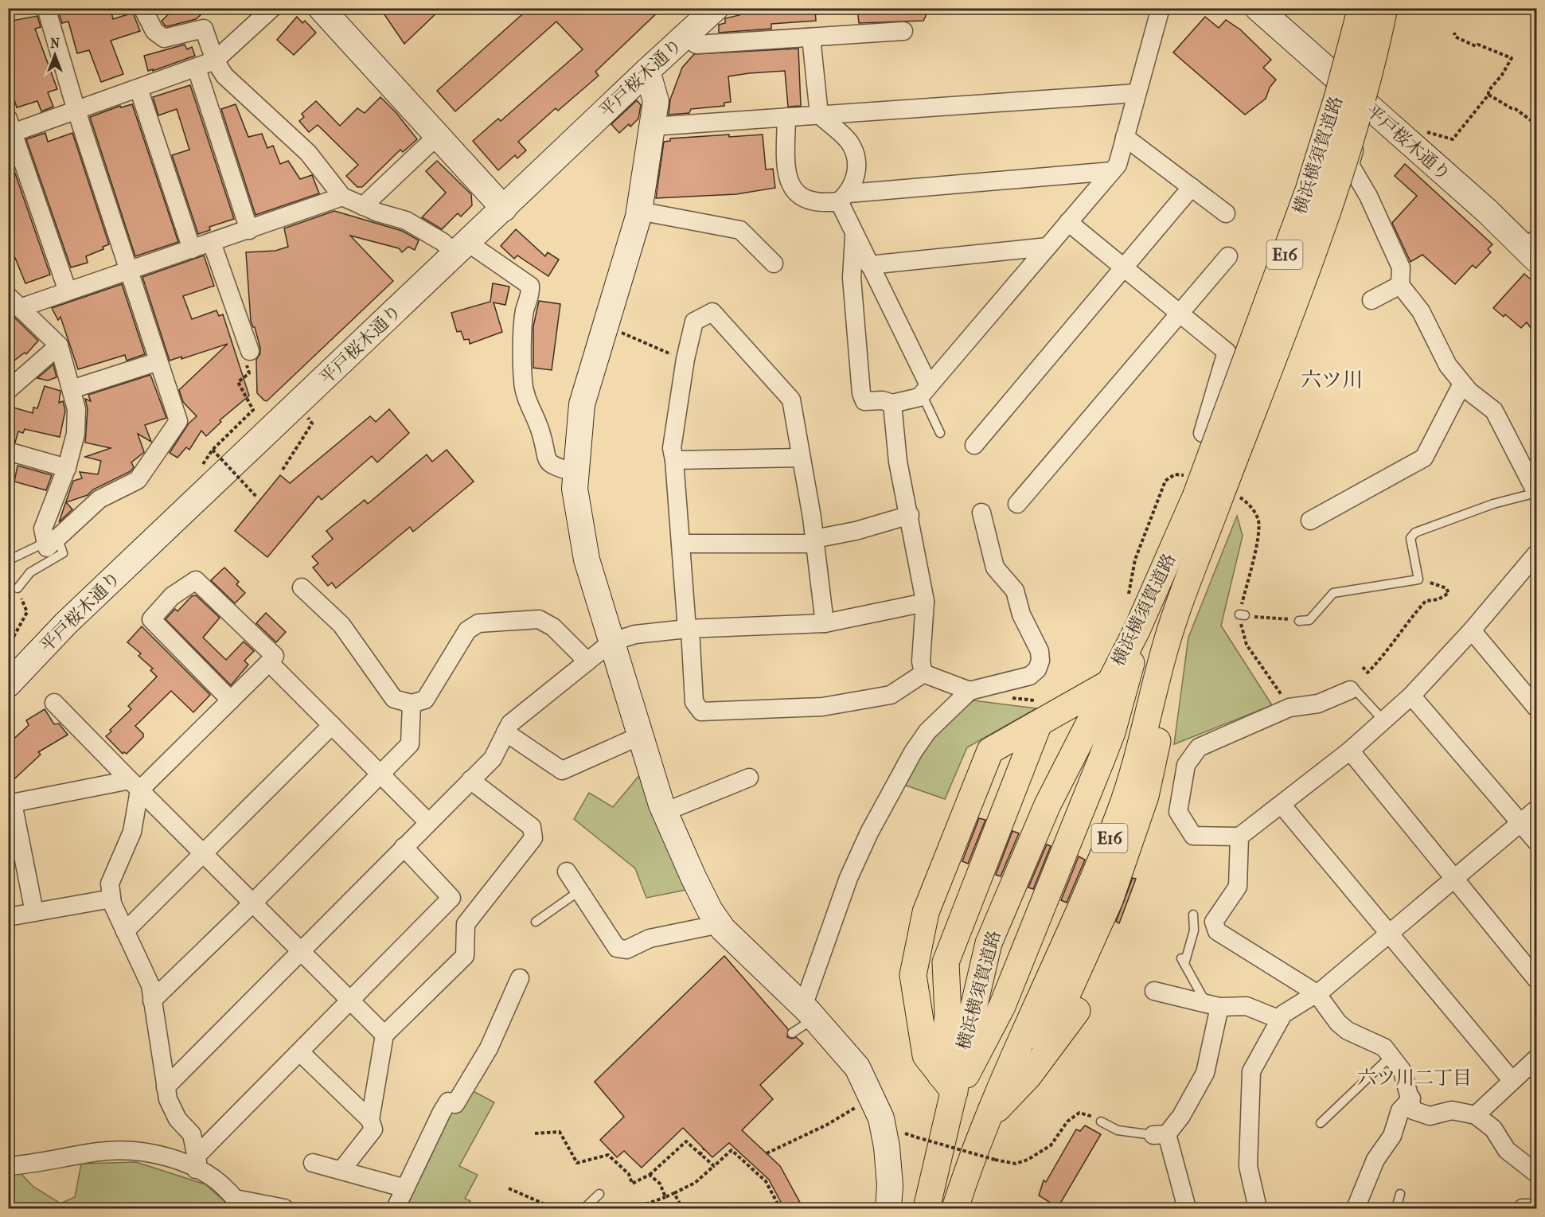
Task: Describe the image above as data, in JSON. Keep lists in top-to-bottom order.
{
  "streets": {
    "highway": ["横浜横須賀道路", "E16"],
    "street": ["平戸桜木通り"]
  },
  "districts": ["六ツ川", "六ツ川二丁目"],
  "north": "top"
}
